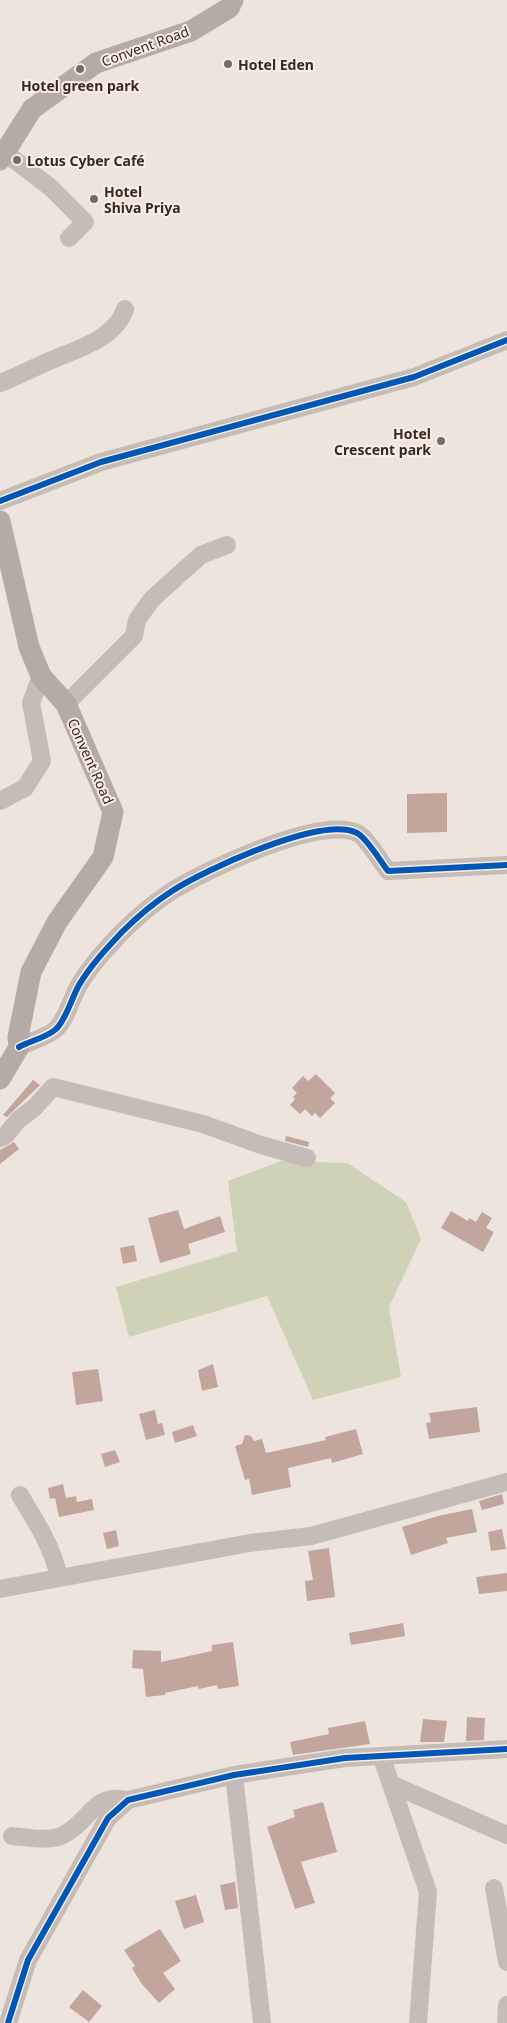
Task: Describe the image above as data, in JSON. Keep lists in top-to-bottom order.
{
  "streets": {
    "main road": ["Convent Road"]
  },
  "places": [
    "Hotel Eden",
    "Hotel green park",
    "Lotus Cyber Café",
    "Hotel Shiva Priya",
    "Hotel Crescent park"
  ]
}
